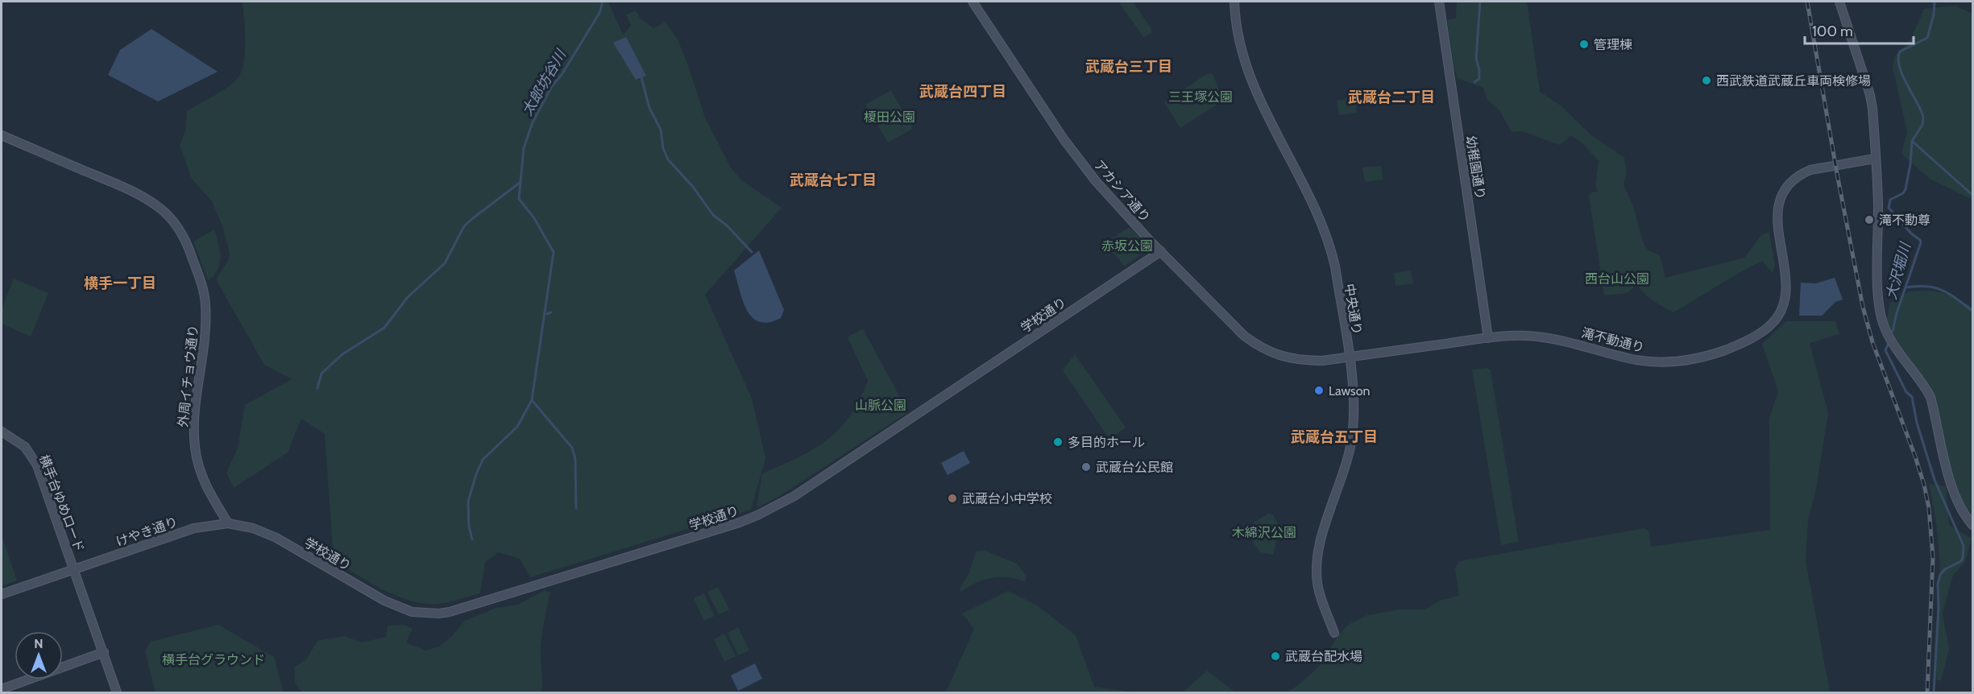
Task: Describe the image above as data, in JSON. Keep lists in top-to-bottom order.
{
  "streets": {
    "street": [
      "幼稚園通り",
      "アカシア通り",
      "中央通り",
      "学校通り",
      "滝不動通り",
      "外周イチョウ通り",
      "横手台ゆめロード",
      "けやき通り"
    ]
  },
  "crossings": [
    ["幼稚園通り", "滝不動通り"],
    ["アカシア通り", "中央通り"],
    ["アカシア通り", "学校通り"],
    ["アカシア通り", "滝不動通り"],
    ["中央通り", "滝不動通り"],
    ["学校通り", "外周イチョウ通り"],
    ["学校通り", "けやき通り"],
    ["外周イチョウ通り", "けやき通り"],
    ["横手台ゆめロード", "けやき通り"]
  ],
  "districts": [
    "武蔵台三丁目",
    "武蔵台四丁目",
    "武蔵台二丁目",
    "武蔵台七丁目",
    "横手一丁目",
    "武蔵台五丁目"
  ],
  "water": ["太郎坊谷川", "大沢堀川"],
  "parks": [
    "三王塚公園",
    "榎田公園",
    "赤坂公園",
    "西台山公園",
    "山脈公園",
    "木綿沢公園",
    "横手台グラウンド"
  ],
  "places": [
    "管理棟",
    "西武鉄道武蔵丘車両検修場",
    "滝不動尊",
    "Lawson",
    "多目的ホール",
    "武蔵台公民館",
    "武蔵台小中学校",
    "武蔵台配水場"
  ],
  "scale_bar": "100 m",
  "north": "top"
}
